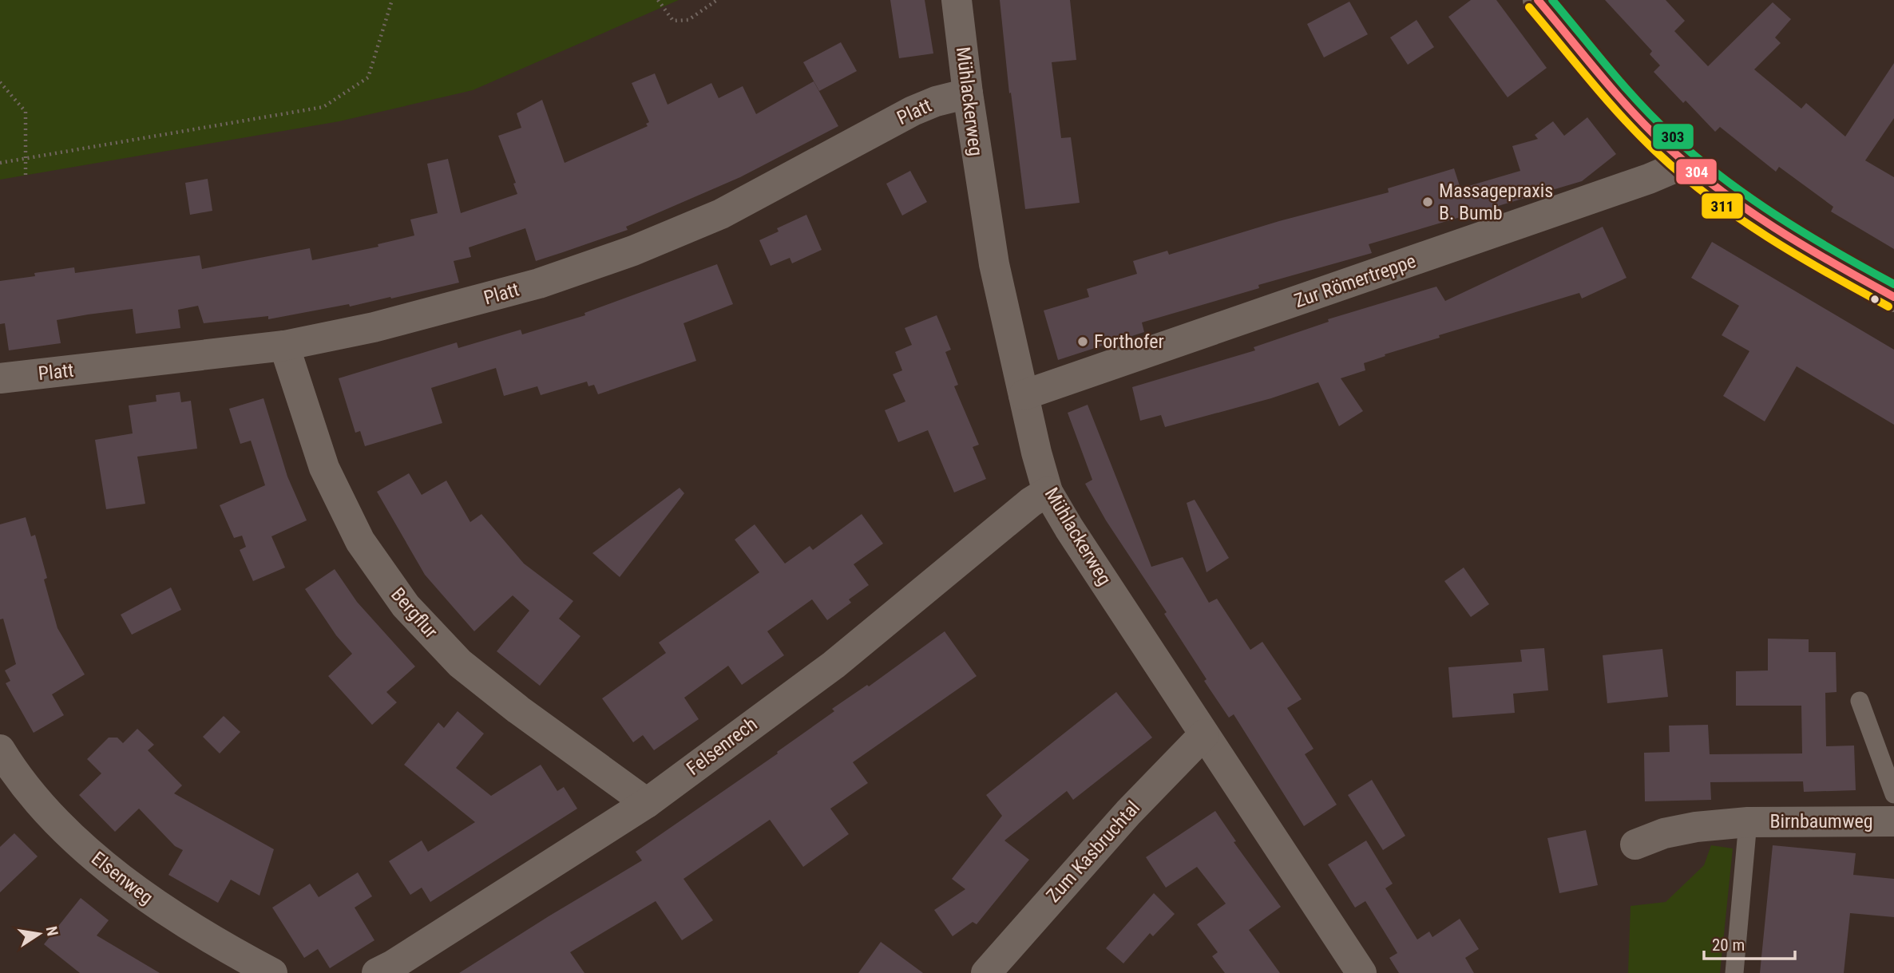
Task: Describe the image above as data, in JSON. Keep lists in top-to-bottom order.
{
  "streets": {
    "street": [
      "Mühlackerweg",
      "Platt",
      "Zur Römertreppe",
      "Bergflur",
      "Felsenrech",
      "Birnbaumweg",
      "Zum Kasbruchtal",
      "Elsenweg"
    ]
  },
  "crossings": [
    ["Mühlackerweg", "Platt"],
    ["Mühlackerweg", "Zur Römertreppe"],
    ["Mühlackerweg", "Felsenrech"],
    ["Mühlackerweg", "Zum Kasbruchtal"],
    ["Platt", "Bergflur"],
    ["Bergflur", "Felsenrech"]
  ],
  "places": ["Massagepraxis B. Bumb", "Forthofer"],
  "lines": ["transit line 304", "transit line 303", "transit line 311"],
  "scale_bar": "20 m",
  "north": "right"
}
